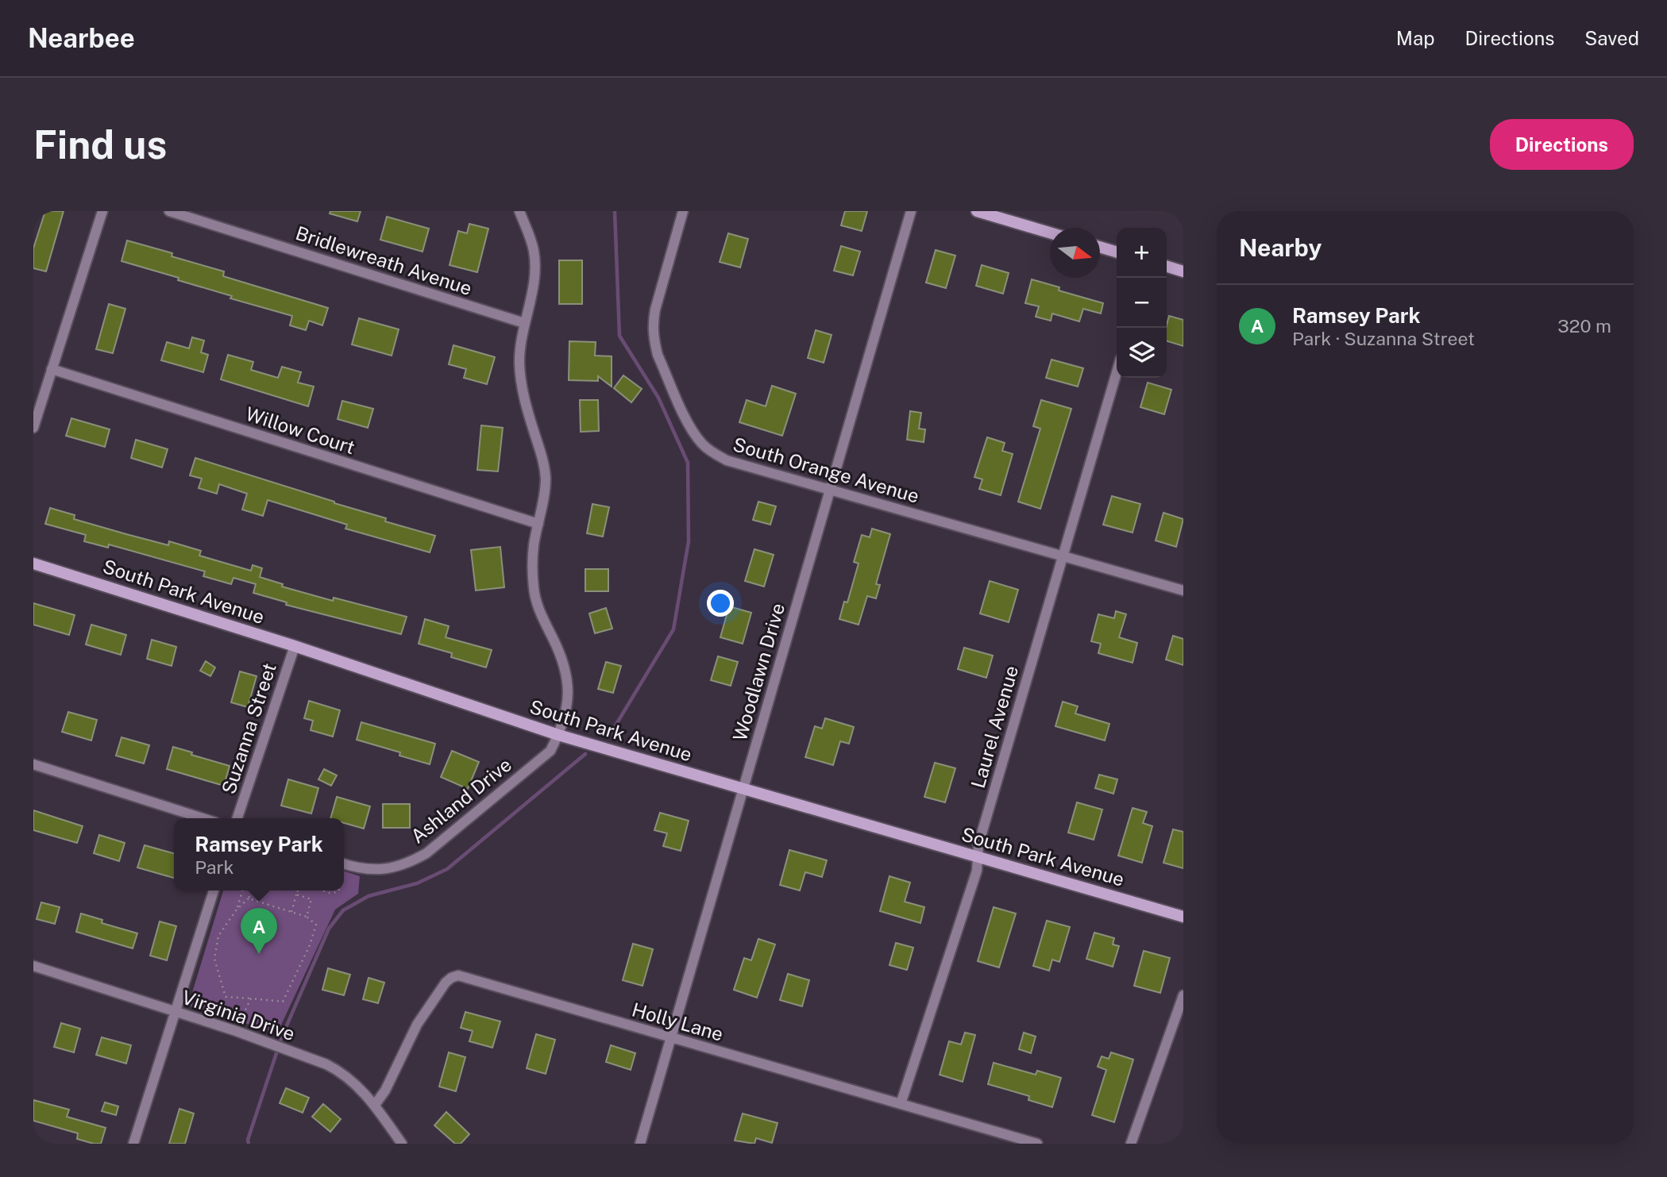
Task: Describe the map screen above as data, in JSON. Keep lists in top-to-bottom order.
{
  "streets": {
    "street": [
      "Bridlewreath Avenue",
      "Willow Court",
      "South Orange Avenue",
      "South Park Avenue",
      "Woodlawn Drive",
      "Laurel Avenue",
      "Suzanna Street",
      "Ashland Drive",
      "Virginia Drive",
      "Holly Lane"
    ]
  },
  "crossings": [
    ["South Orange Avenue", "Woodlawn Drive"],
    ["South Orange Avenue", "Laurel Avenue"],
    ["South Park Avenue", "Woodlawn Drive"],
    ["South Park Avenue", "Laurel Avenue"],
    ["South Park Avenue", "Suzanna Street"],
    ["South Park Avenue", "Ashland Drive"],
    ["Woodlawn Drive", "Holly Lane"],
    ["Laurel Avenue", "Holly Lane"],
    ["Virginia Drive", "Holly Lane"]
  ],
  "north": "right",
  "page": {
    "header": "Nearbee",
    "nav": ["Map", "Directions", "Saved"],
    "buttons": "Directions",
    "title": "Find us",
    "heading": "Nearby",
    "map_buttons": ["+", "−"],
    "list": [
      {
        "mark": "A",
        "name": "Ramsey Park",
        "note": "Park · Suzanna Street",
        "value": "320 m"
      }
    ],
    "popup": ["Ramsey Park", "Park"],
    "pins": "A"
  }
}
